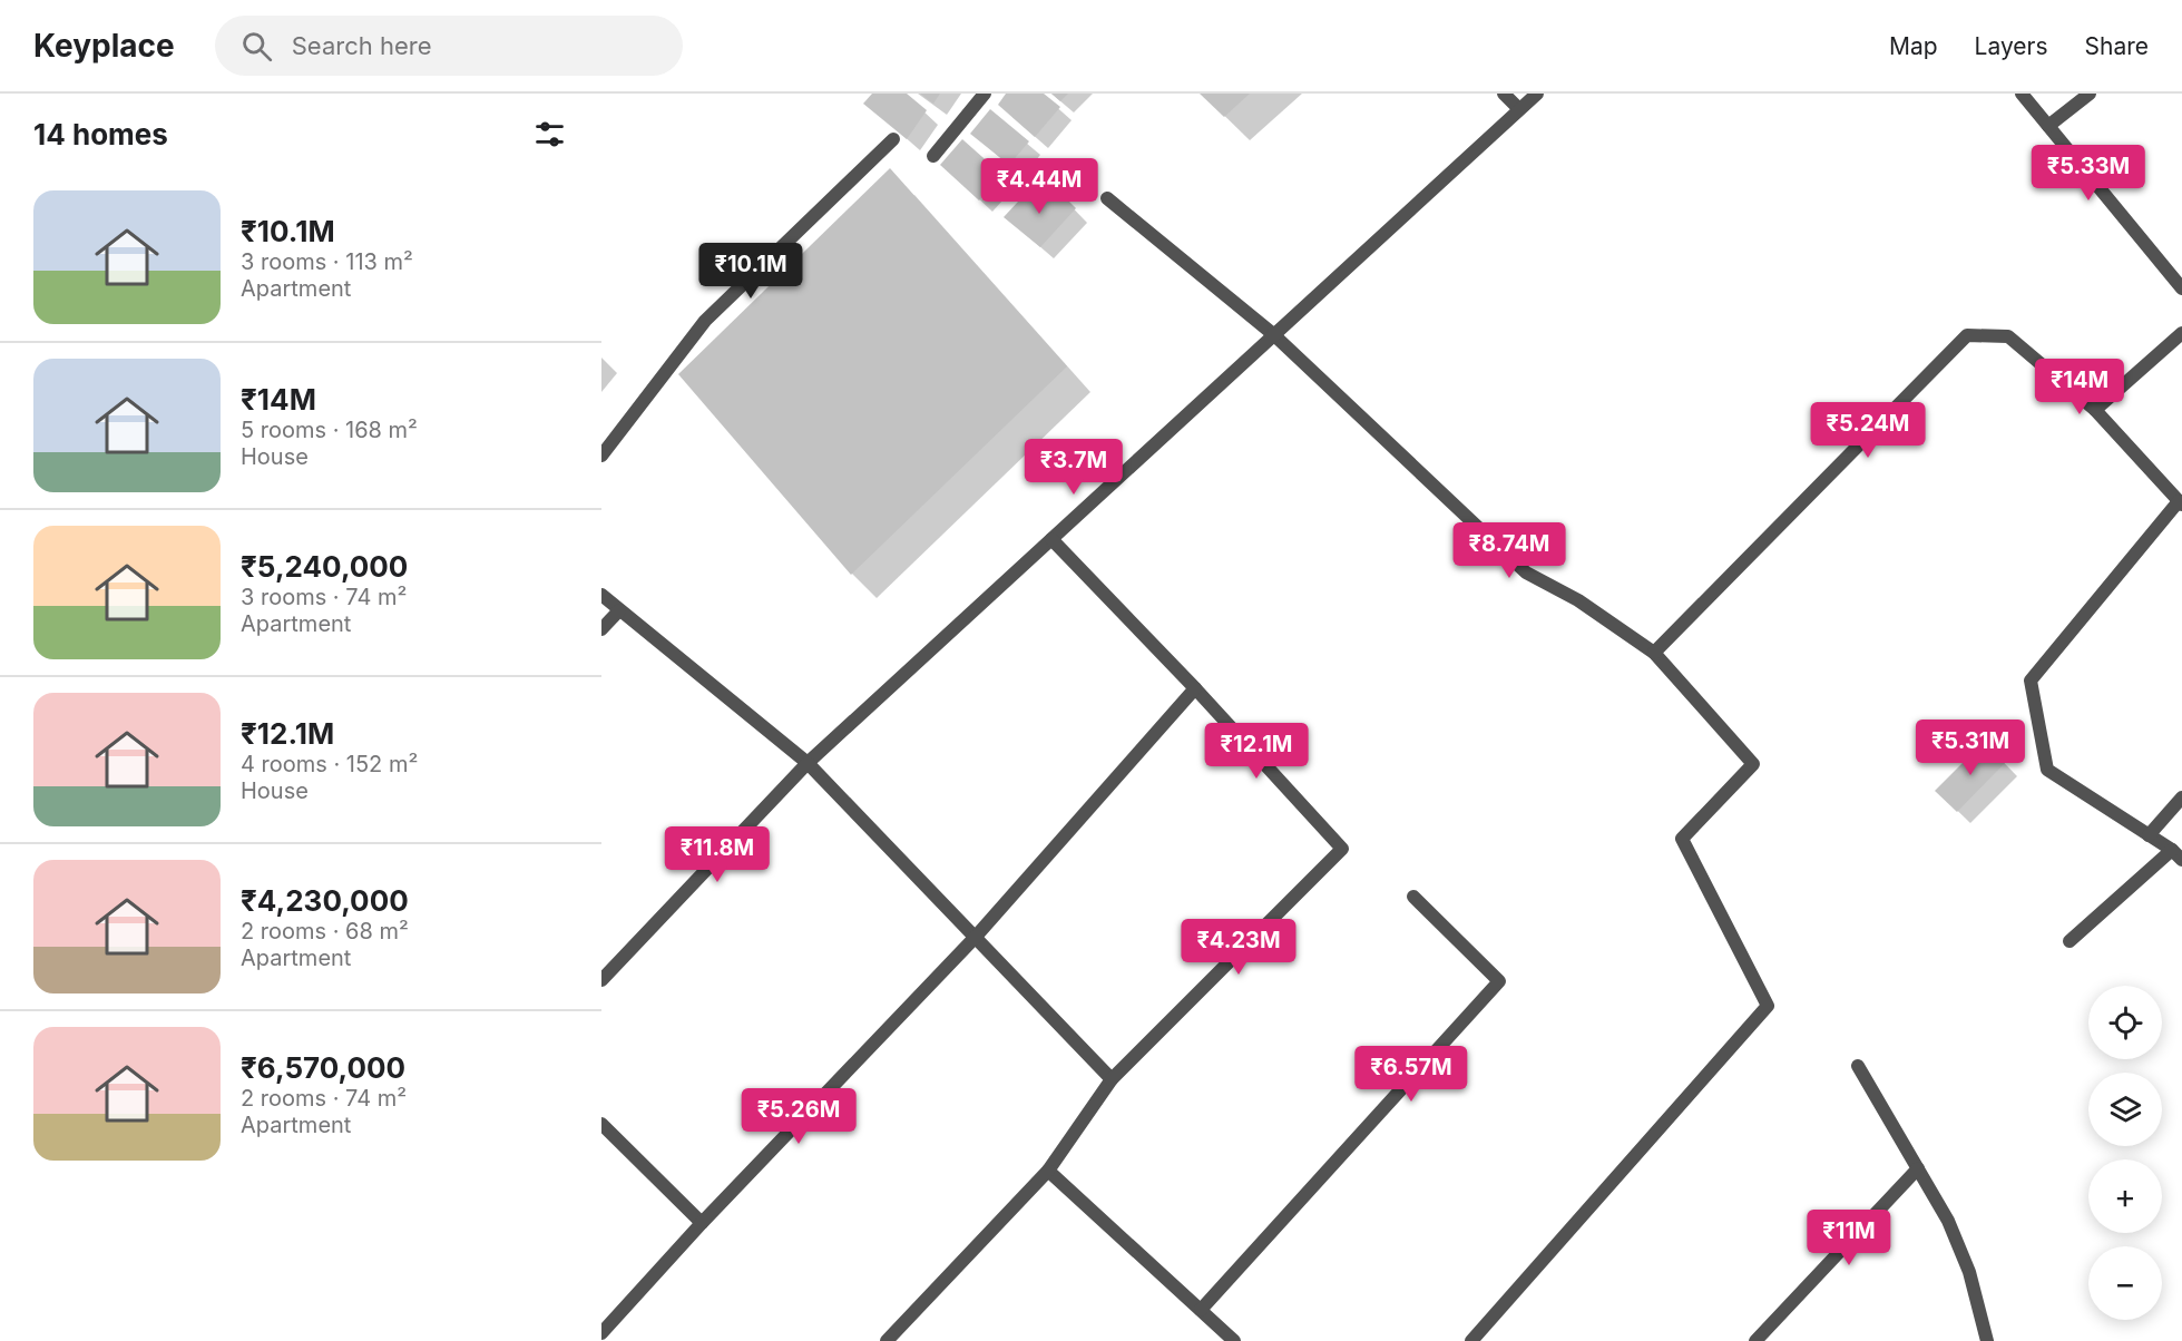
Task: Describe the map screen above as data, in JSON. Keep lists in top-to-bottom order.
{
  "page": {
    "header": "Keyplace",
    "search": "Search here",
    "nav": ["Map", "Layers", "Share"],
    "heading": "14 homes",
    "price": [
      "₹5.33M",
      "₹4.44M",
      "₹10.1M",
      "₹14M",
      "₹5.24M",
      "₹3.7M",
      "₹8.74M",
      "₹5.31M",
      "₹12.1M",
      "₹11.8M",
      "₹4.23M",
      "₹6.57M",
      "₹5.26M",
      "₹11M"
    ],
    "list": [
      {
        "name": "₹10.1M",
        "note": "3 rooms · 113 m² · Apartment"
      },
      {
        "name": "₹14M",
        "note": "5 rooms · 168 m² · House"
      },
      {
        "name": "₹5,240,000",
        "note": "3 rooms · 74 m² · Apartment"
      },
      {
        "name": "₹12.1M",
        "note": "4 rooms · 152 m² · House"
      },
      {
        "name": "₹4,230,000",
        "note": "2 rooms · 68 m² · Apartment"
      },
      {
        "name": "₹6,570,000",
        "note": "2 rooms · 74 m² · Apartment"
      }
    ],
    "map_buttons": ["+", "−"]
  }
}
